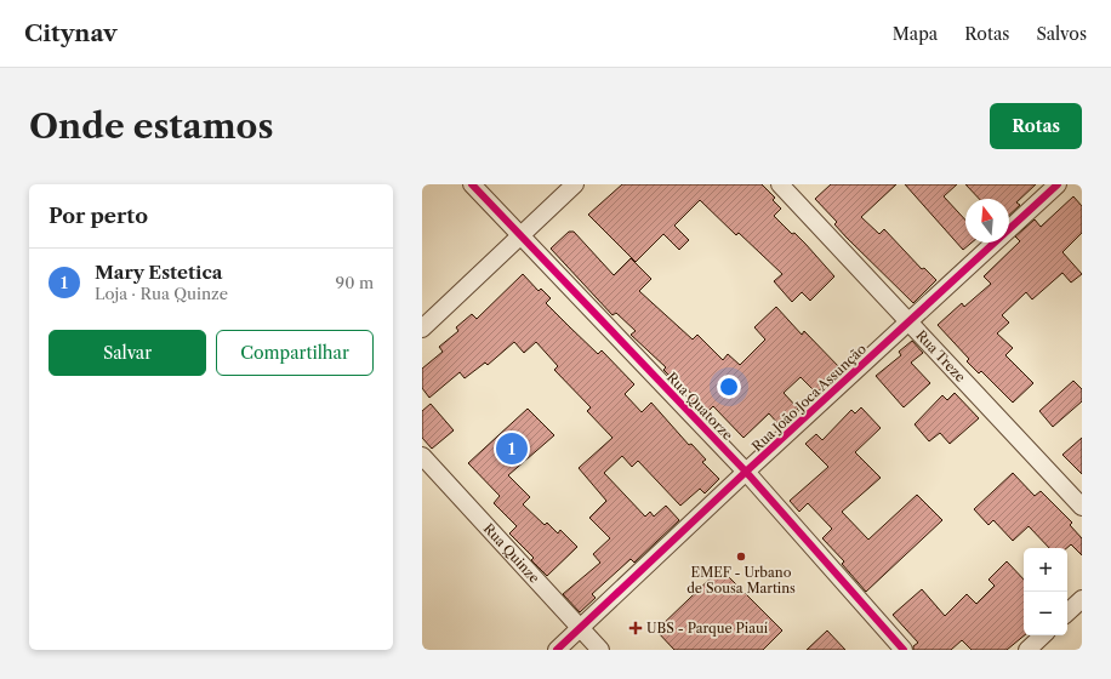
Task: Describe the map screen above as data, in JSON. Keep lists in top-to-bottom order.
{
  "streets": {
    "street": [
      "Rua Treze",
      "Rua João Joca Assunção",
      "Rua Quatorze",
      "Rua Quinze"
    ]
  },
  "crossings": [
    ["Rua Treze", "Rua João Joca Assunção"],
    ["Rua João Joca Assunção", "Rua Quatorze"],
    ["Rua João Joca Assunção", "Rua Quinze"]
  ],
  "places": {
    "other": ["EMEF - Urbano de Sousa Martins"],
    "health": ["UBS - Parque Piauí"]
  },
  "north": "top",
  "page": {
    "header": "Citynav",
    "nav": ["Mapa", "Rotas", "Salvos"],
    "buttons": [
      "Rotas",
      ["Salvar", "Compartilhar"]
    ],
    "title": "Onde estamos",
    "heading": "Por perto",
    "list": [
      {
        "mark": "1",
        "name": "Mary Estetica",
        "note": "Loja · Rua Quinze",
        "value": "90 m"
      }
    ],
    "pins": "1",
    "map_buttons": ["+", "−"]
  }
}
